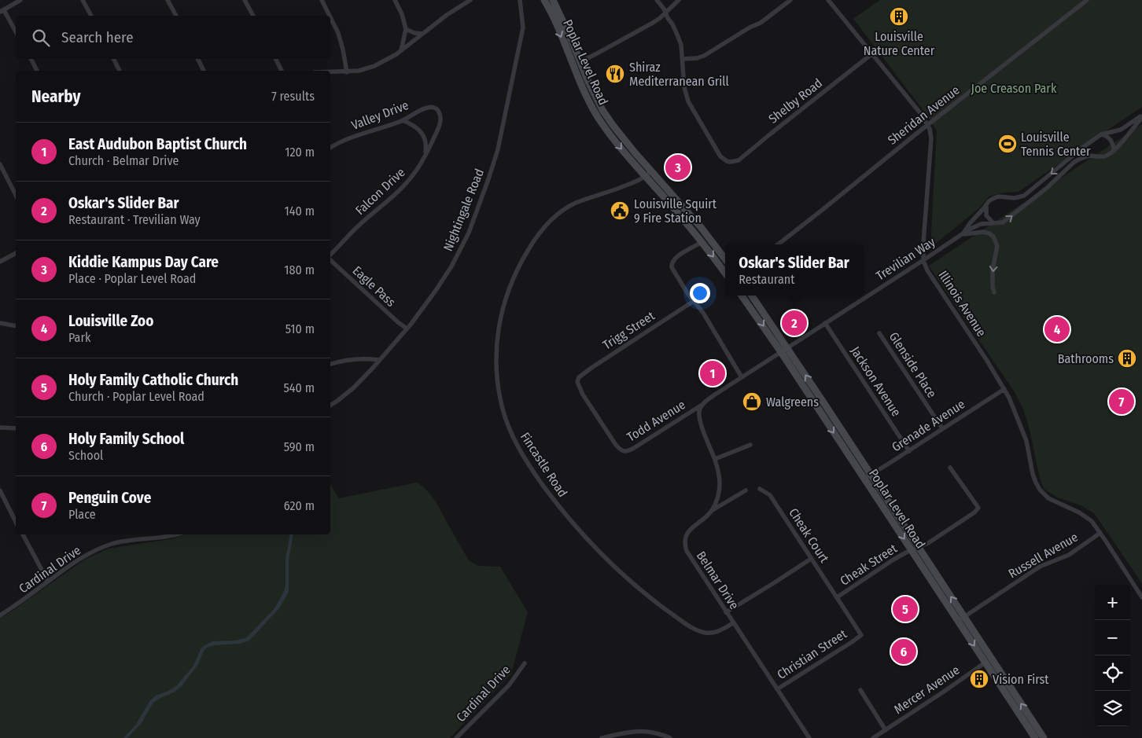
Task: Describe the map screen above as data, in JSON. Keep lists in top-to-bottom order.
{
  "streets": {
    "main road": ["Poplar Level Road"],
    "street": [
      "Shelby Road",
      "Valley Drive",
      "Sheridan Avenue",
      "Falcon Drive",
      "Nightingale Road",
      "Trevilian Way",
      "Eagle Pass",
      "Illinois Avenue",
      "Trigg Street",
      "Glenside Place",
      "Jackson Avenue",
      "Todd Avenue",
      "Grenade Avenue",
      "Fincastle Road",
      "Cheak Court",
      "Russell Avenue",
      "Cheak Street",
      "Cardinal Drive",
      "Belmar Drive",
      "Christian Street",
      "Mercer Avenue"
    ]
  },
  "crossings": [
    ["Poplar Level Road", "Trevilian Way"],
    ["Poplar Level Road", "Grenade Avenue"],
    ["Poplar Level Road", "Fincastle Road"],
    ["Poplar Level Road", "Russell Avenue"],
    ["Poplar Level Road", "Cheak Street"],
    ["Poplar Level Road", "Mercer Avenue"],
    ["Shelby Road", "Illinois Avenue"],
    ["Valley Drive", "Falcon Drive"],
    ["Sheridan Avenue", "Illinois Avenue"],
    ["Nightingale Road", "Eagle Pass"],
    ["Trevilian Way", "Illinois Avenue"],
    ["Trevilian Way", "Jackson Avenue"],
    ["Illinois Avenue", "Grenade Avenue"],
    ["Illinois Avenue", "Russell Avenue"],
    ["Trigg Street", "Todd Avenue"],
    ["Glenside Place", "Grenade Avenue"],
    ["Jackson Avenue", "Grenade Avenue"],
    ["Fincastle Road", "Belmar Drive"],
    ["Cheak Court", "Cheak Street"],
    ["Cheak Court", "Christian Street"],
    ["Cheak Street", "Christian Street"],
    ["Belmar Drive", "Christian Street"]
  ],
  "parks": ["Joe Creason Park"],
  "places": {
    "building": ["Louisville Nature Center", "Bathrooms", "Vision First"],
    "restaurant": ["Shiraz Mediterranean Grill"],
    "sports": ["Louisville Tennis Center"],
    "public building": ["Louisville Squirt 9 Fire Station"],
    "shop": ["Walgreens"]
  },
  "page": {
    "search": "Search here",
    "heading": ["Nearby", "7 results"],
    "list": [
      {
        "mark": "1",
        "name": "East Audubon Baptist Church",
        "note": "Church · Belmar Drive",
        "value": "120 m"
      },
      {
        "mark": "2",
        "name": "Oskar's Slider Bar",
        "note": "Restaurant · Trevilian Way",
        "value": "140 m"
      },
      {
        "mark": "3",
        "name": "Kiddie Kampus Day Care",
        "note": "Place · Poplar Level Road",
        "value": "180 m"
      },
      {
        "mark": "4",
        "name": "Louisville Zoo",
        "note": "Park",
        "value": "510 m"
      },
      {
        "mark": "5",
        "name": "Holy Family Catholic Church",
        "note": "Church · Poplar Level Road",
        "value": "540 m"
      },
      {
        "mark": "6",
        "name": "Holy Family School",
        "note": "School",
        "value": "590 m"
      },
      {
        "mark": "7",
        "name": "Penguin Cove",
        "note": "Place",
        "value": "620 m"
      }
    ],
    "pins": [
      "3",
      "2",
      "4",
      "1",
      "7",
      "5",
      "6"
    ],
    "popup": ["Oskar's Slider Bar", "Restaurant"],
    "map_buttons": ["+", "−"]
  }
}
